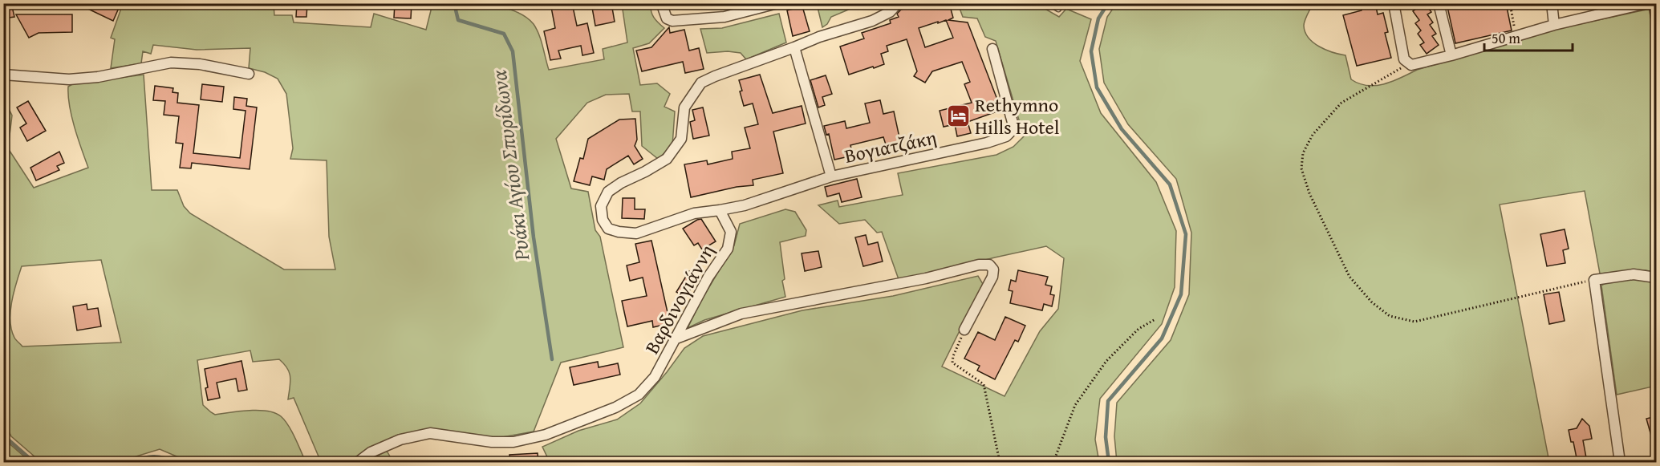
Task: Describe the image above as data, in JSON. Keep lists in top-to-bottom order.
{
  "streets": {
    "street": ["Βογιατζάκη", "Βαρδινογιάννη"]
  },
  "crossings": [
    ["Βογιατζάκη", "Βαρδινογιάννη"]
  ],
  "water": ["Ρυάκι Αγίου Σπυρίδωνα"],
  "places": {
    "hotel": ["Rethymno Hills Hotel"]
  },
  "scale_bar": "50 m"
}
